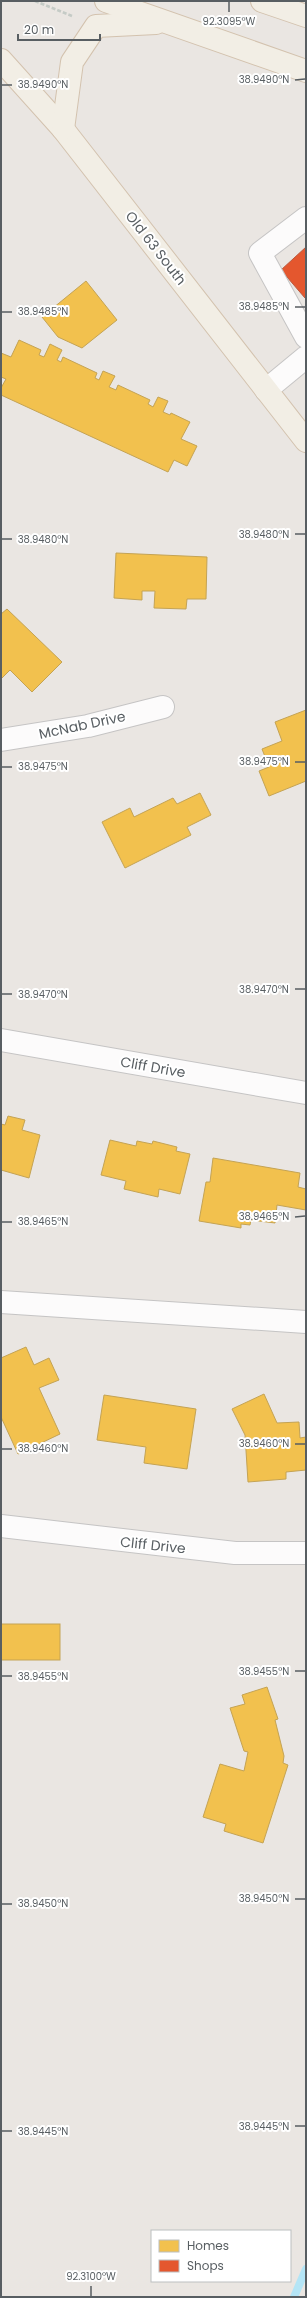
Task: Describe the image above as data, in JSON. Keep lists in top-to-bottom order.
{
  "streets": {
    "main road": ["Old 63 South"],
    "street": ["McNab Drive", "Cliff Drive"]
  },
  "legend": ["Homes", "Shops"],
  "scale_bar": "20 m",
  "coordinates": [
    "92.3095°W",
    "38.9490°N",
    "38.9485°N",
    "38.9480°N",
    "38.9475°N",
    "38.9470°N",
    "38.9465°N",
    "38.9460°N",
    "38.9455°N",
    "38.9450°N",
    "38.9445°N",
    "92.3100°W"
  ]
}
